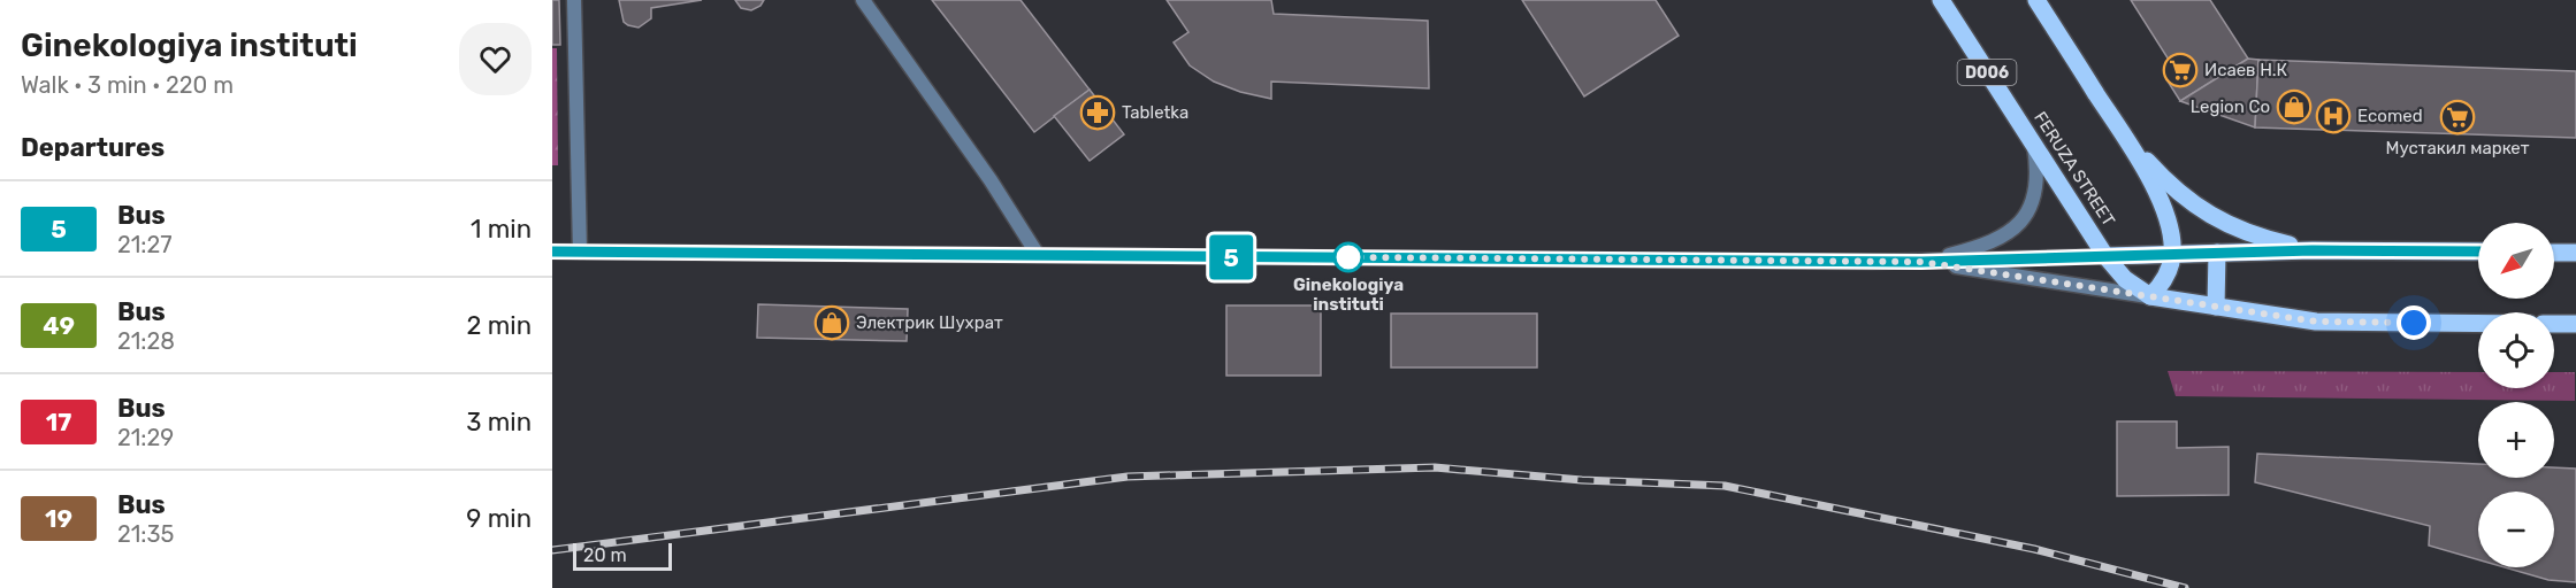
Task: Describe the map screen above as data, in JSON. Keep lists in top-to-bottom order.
{
  "streets": {
    "main road": ["D006", "FERUZA STREET"]
  },
  "places": {
    "supermarket": ["Исаев Н.К", "Мустакил маркет"],
    "shop": ["Legion Co", "Электрик Шухрат"],
    "pharmacy": ["Tabletka"],
    "hospital": ["Ecomed"],
    "other": ["Ginekologiya instituti"]
  },
  "lines": ["bus line 5"],
  "scale_bar": "20 m",
  "north": "bottom left",
  "page": {
    "heading": [
      ["Ginekologiya instituti", "Walk · 3 min · 220 m"],
      "Departures"
    ],
    "on_map": "5",
    "list": [
      {
        "mark": "5",
        "name": "Bus",
        "note": "21:27",
        "value": "1 min"
      },
      {
        "mark": "49",
        "name": "Bus",
        "note": "21:28",
        "value": "2 min"
      },
      {
        "mark": "17",
        "name": "Bus",
        "note": "21:29",
        "value": "3 min"
      },
      {
        "mark": "19",
        "name": "Bus",
        "note": "21:35",
        "value": "9 min"
      }
    ],
    "map_buttons": ["+", "−"],
    "scale": "20 m"
  }
}
